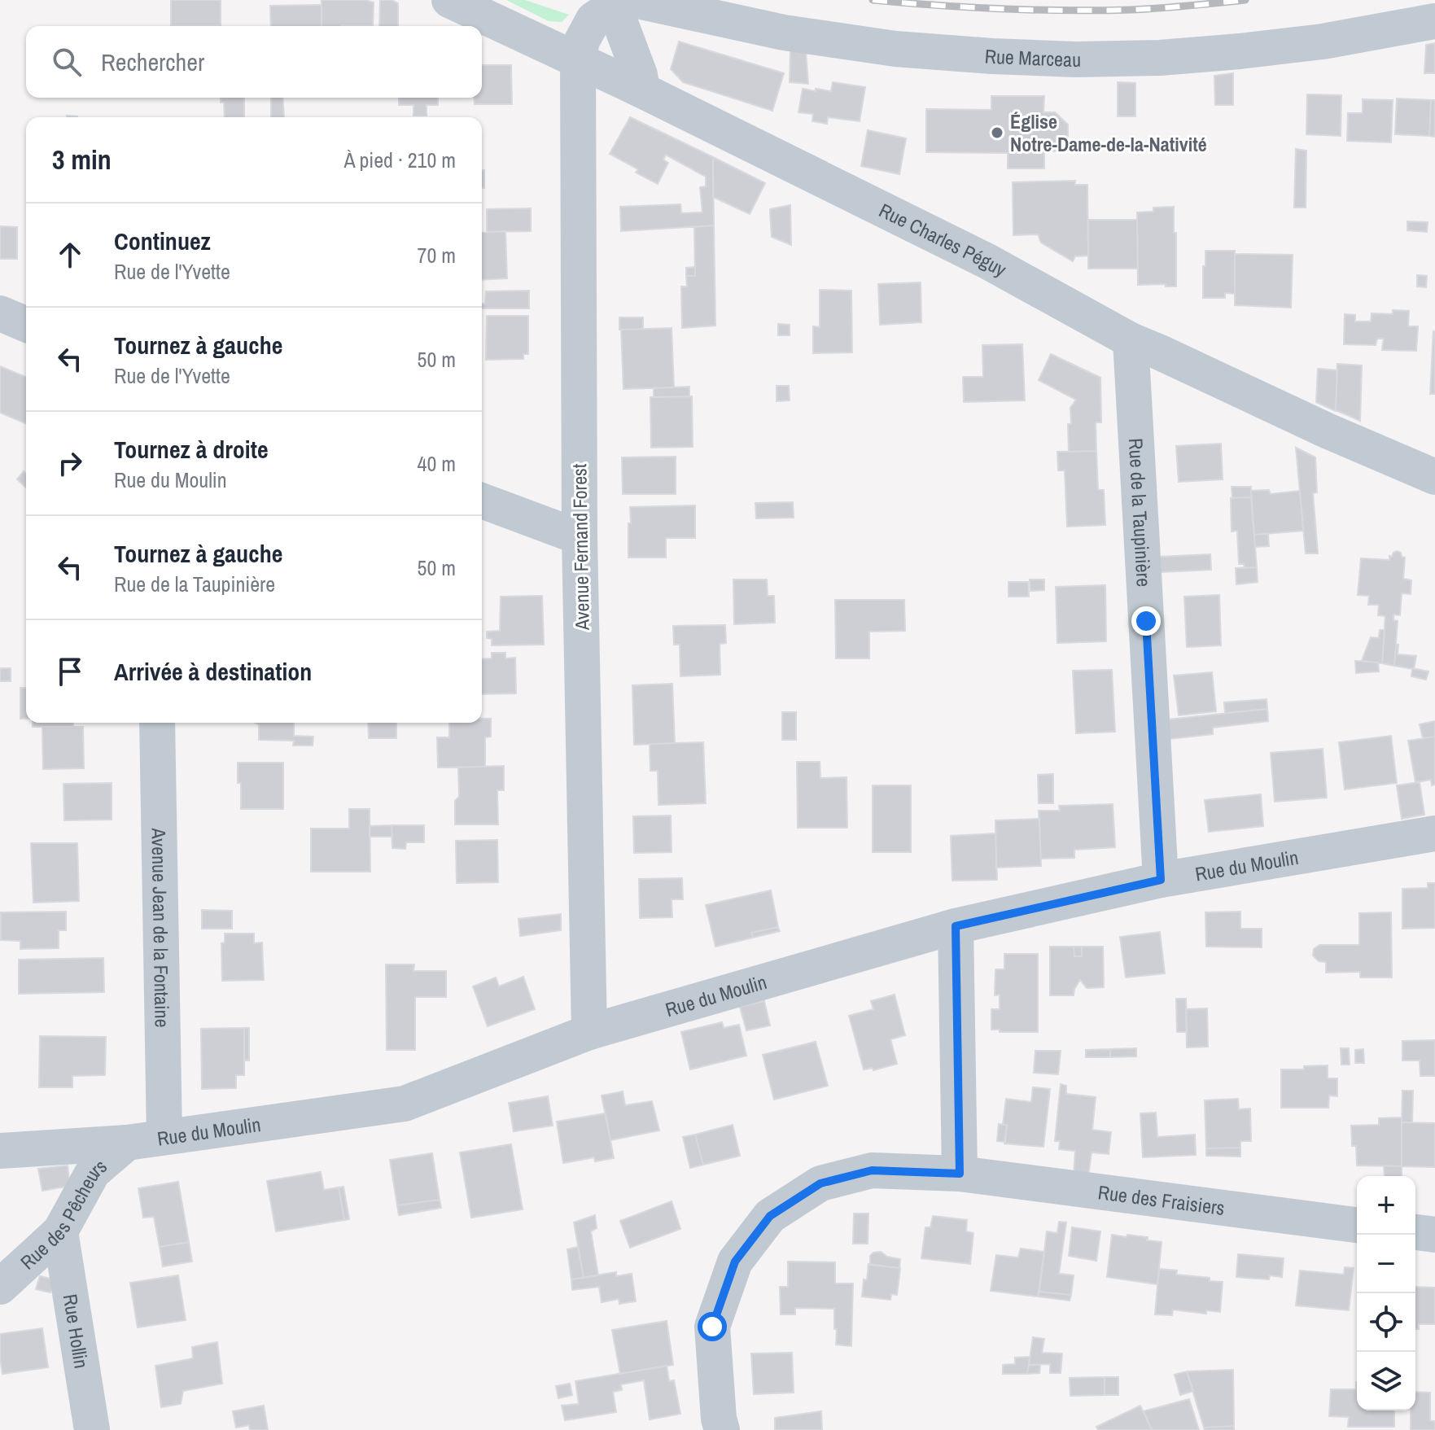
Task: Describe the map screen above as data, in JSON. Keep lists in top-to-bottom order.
{
  "streets": {
    "street": [
      "Rue Marceau",
      "Rue Charles Péguy",
      "Rue de la Taupinière",
      "Avenue Fernand Forest",
      "Rue du Moulin",
      "Avenue Jean de la Fontaine",
      "Rue des Fraisiers",
      "Rue des Pêcheurs",
      "Rue Hollin"
    ]
  },
  "crossings": [
    ["Rue Charles Péguy", "Rue de la Taupinière"],
    ["Rue Charles Péguy", "Avenue Fernand Forest"],
    ["Rue de la Taupinière", "Rue du Moulin"],
    ["Avenue Fernand Forest", "Rue du Moulin"],
    ["Rue du Moulin", "Avenue Jean de la Fontaine"],
    ["Rue du Moulin", "Rue des Pêcheurs"],
    ["Rue des Pêcheurs", "Rue Hollin"]
  ],
  "places": ["Église Notre-Dame-de-la-Nativité"],
  "page": {
    "search": "Rechercher",
    "heading": ["3 min", "À pied · 210 m"],
    "list": [
      ["Continuez", "Rue de l'Yvette", "70 m"],
      ["Tournez à gauche", "Rue de l'Yvette", "50 m"],
      ["Tournez à droite", "Rue du Moulin", "40 m"],
      ["Tournez à gauche", "Rue de la Taupinière", "50 m"],
      "Arrivée à destination"
    ],
    "map_buttons": ["+", "−"]
  }
}
